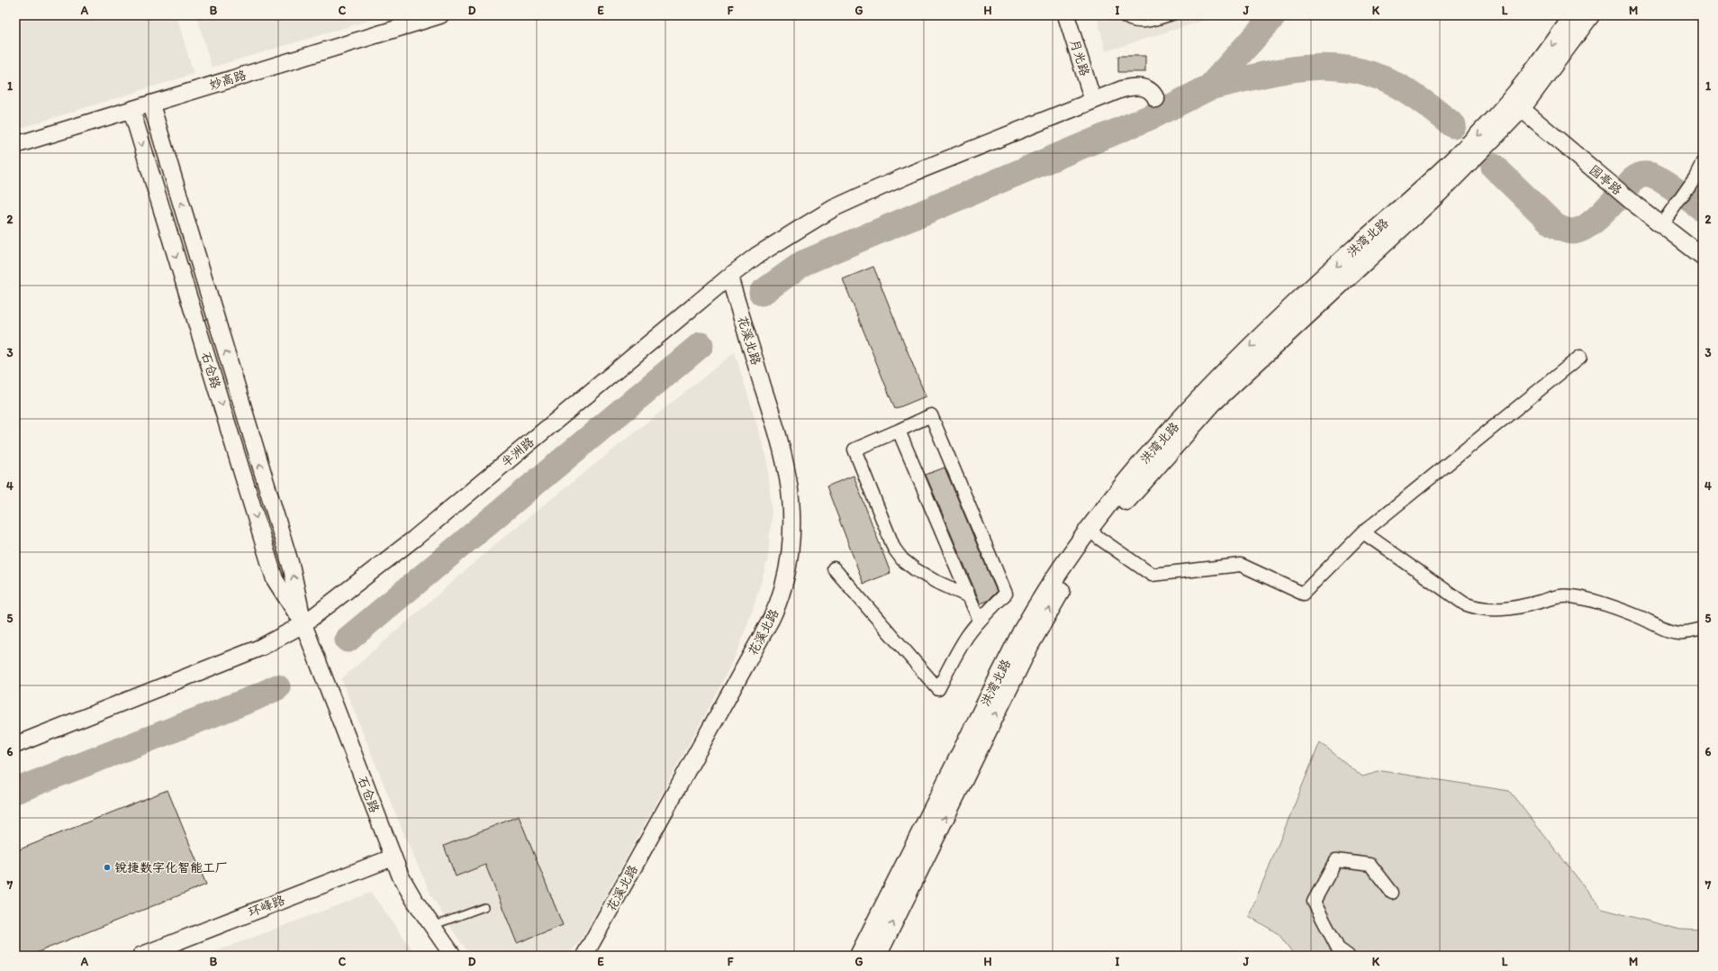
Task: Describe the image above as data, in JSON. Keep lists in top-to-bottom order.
{
  "streets": {
    "main road": ["洪湾北路"],
    "street": [
      "月光路",
      "妙高路",
      "园亭路",
      "花溪北路",
      "石仓路",
      "半洲路",
      "环峰路"
    ]
  },
  "crossings": [
    ["月光路", "半洲路"],
    ["妙高路", "石仓路"],
    ["园亭路", "洪湾北路"],
    ["花溪北路", "半洲路"],
    ["石仓路", "半洲路"],
    ["石仓路", "环峰路"]
  ],
  "places": ["锐捷数字化智能工厂"],
  "grid": {
    "columns": [
      "A",
      "B",
      "C",
      "D",
      "E",
      "F",
      "G",
      "H",
      "I",
      "J",
      "K",
      "L",
      "M"
    ],
    "rows": [
      "1",
      "2",
      "3",
      "4",
      "5",
      "6",
      "7"
    ]
  }
}
